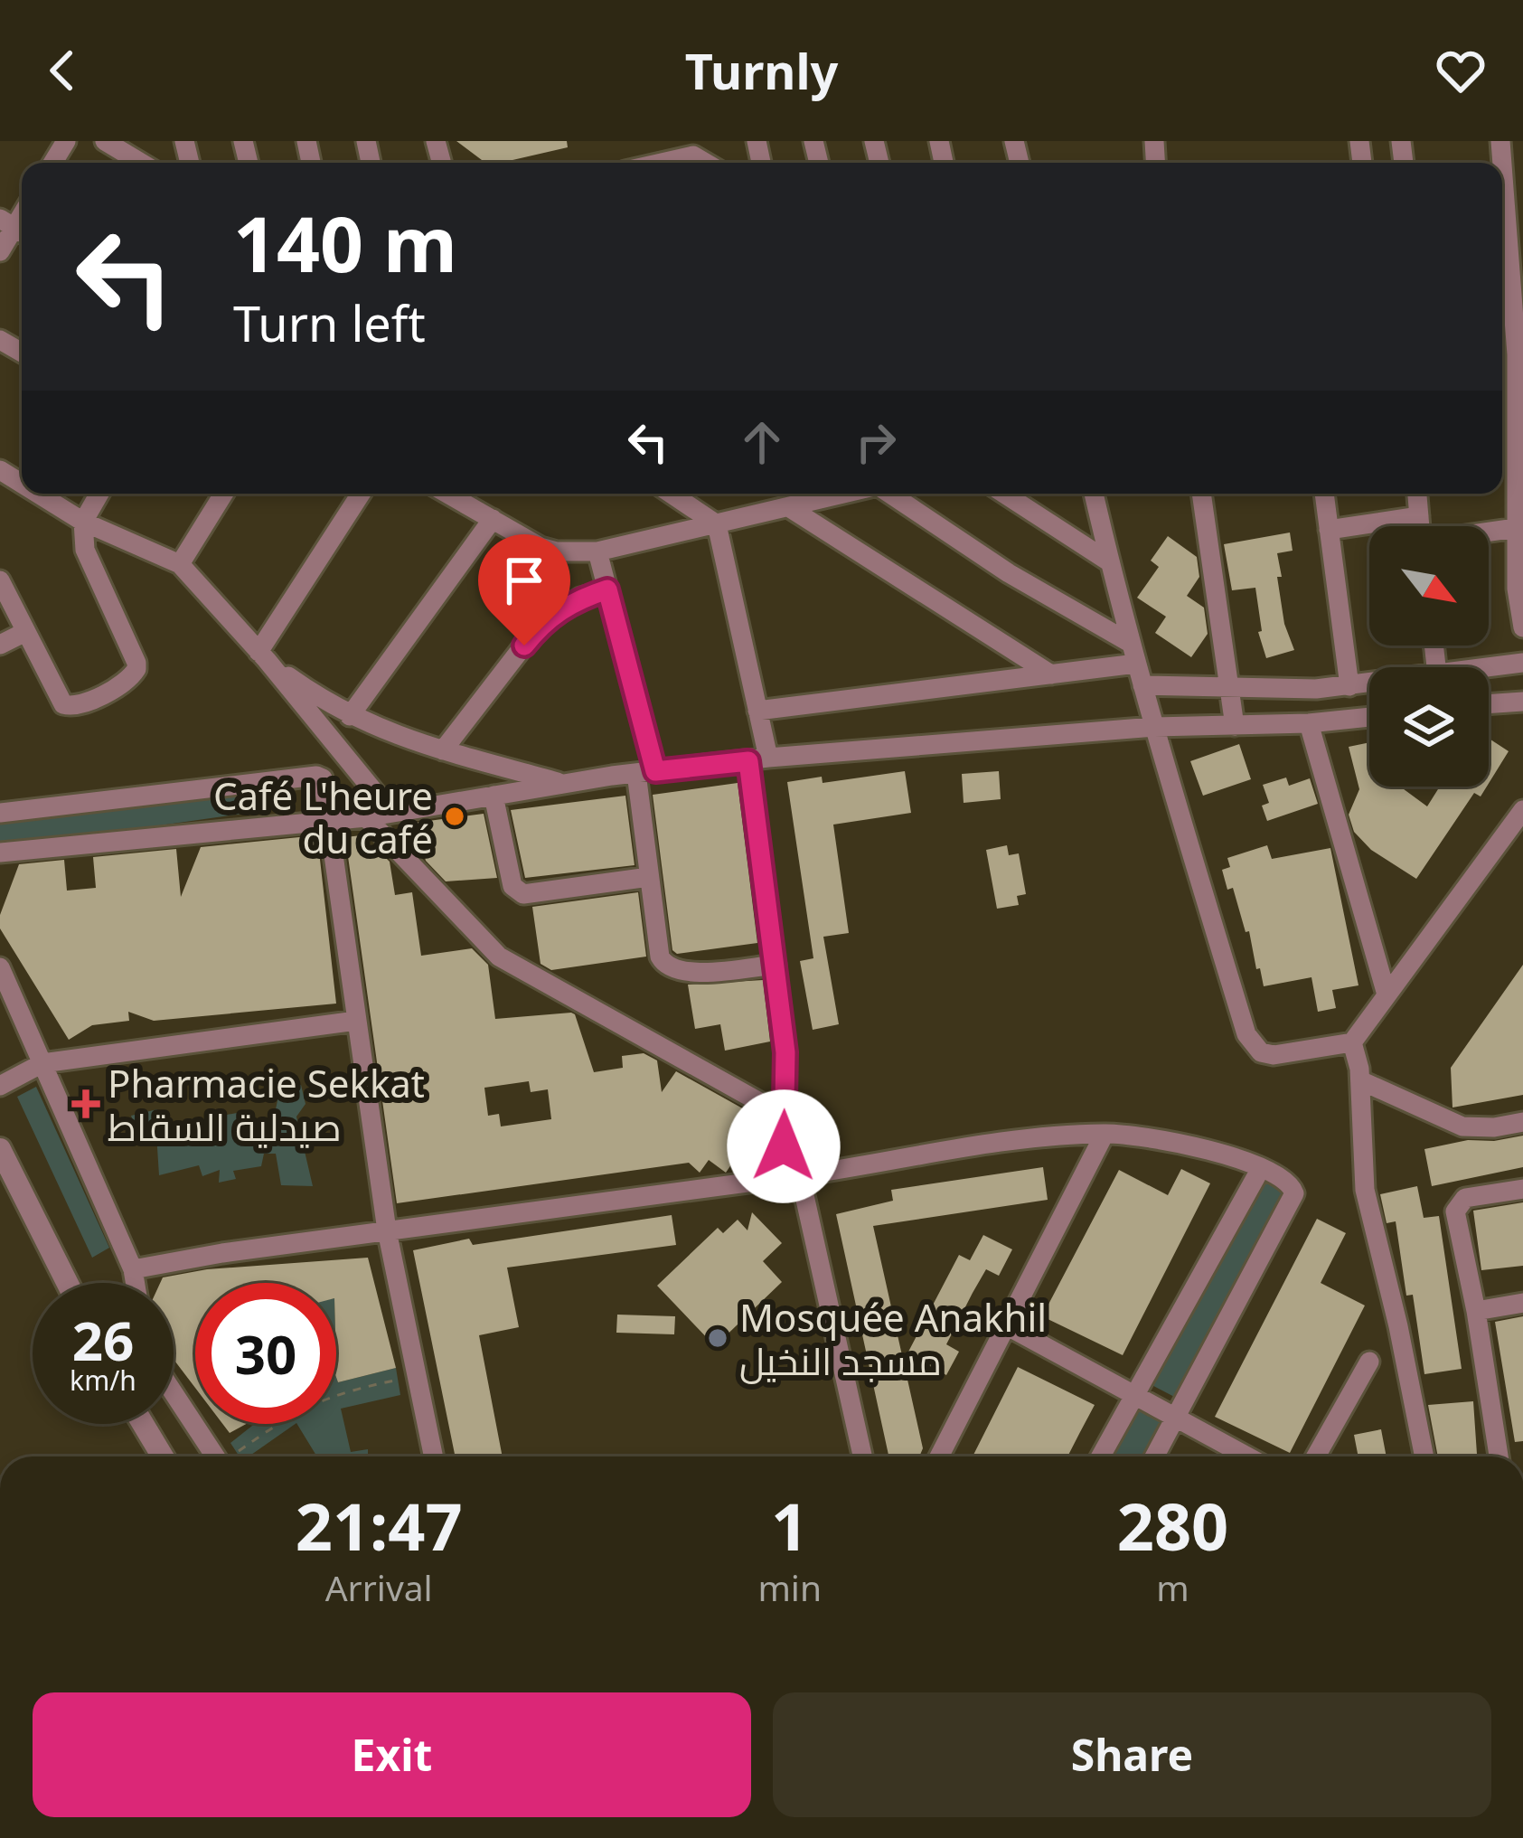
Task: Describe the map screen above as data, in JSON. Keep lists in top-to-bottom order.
{
  "places": {
    "other": ["Café L'heure du café", "Mosquée Anakhil مسجد النخيل"],
    "health": ["Pharmacie Sekkat صيدلية السقاط"]
  },
  "north": "bottom right",
  "page": {
    "header": "Turnly",
    "turn": ["140 m", "Turn left"],
    "speed": "26 km/h",
    "limit": "30",
    "eta": [
      "21:47",
      "Arrival",
      "1",
      "min",
      "280",
      "m"
    ],
    "buttons": ["Exit", "Share"]
  }
}
